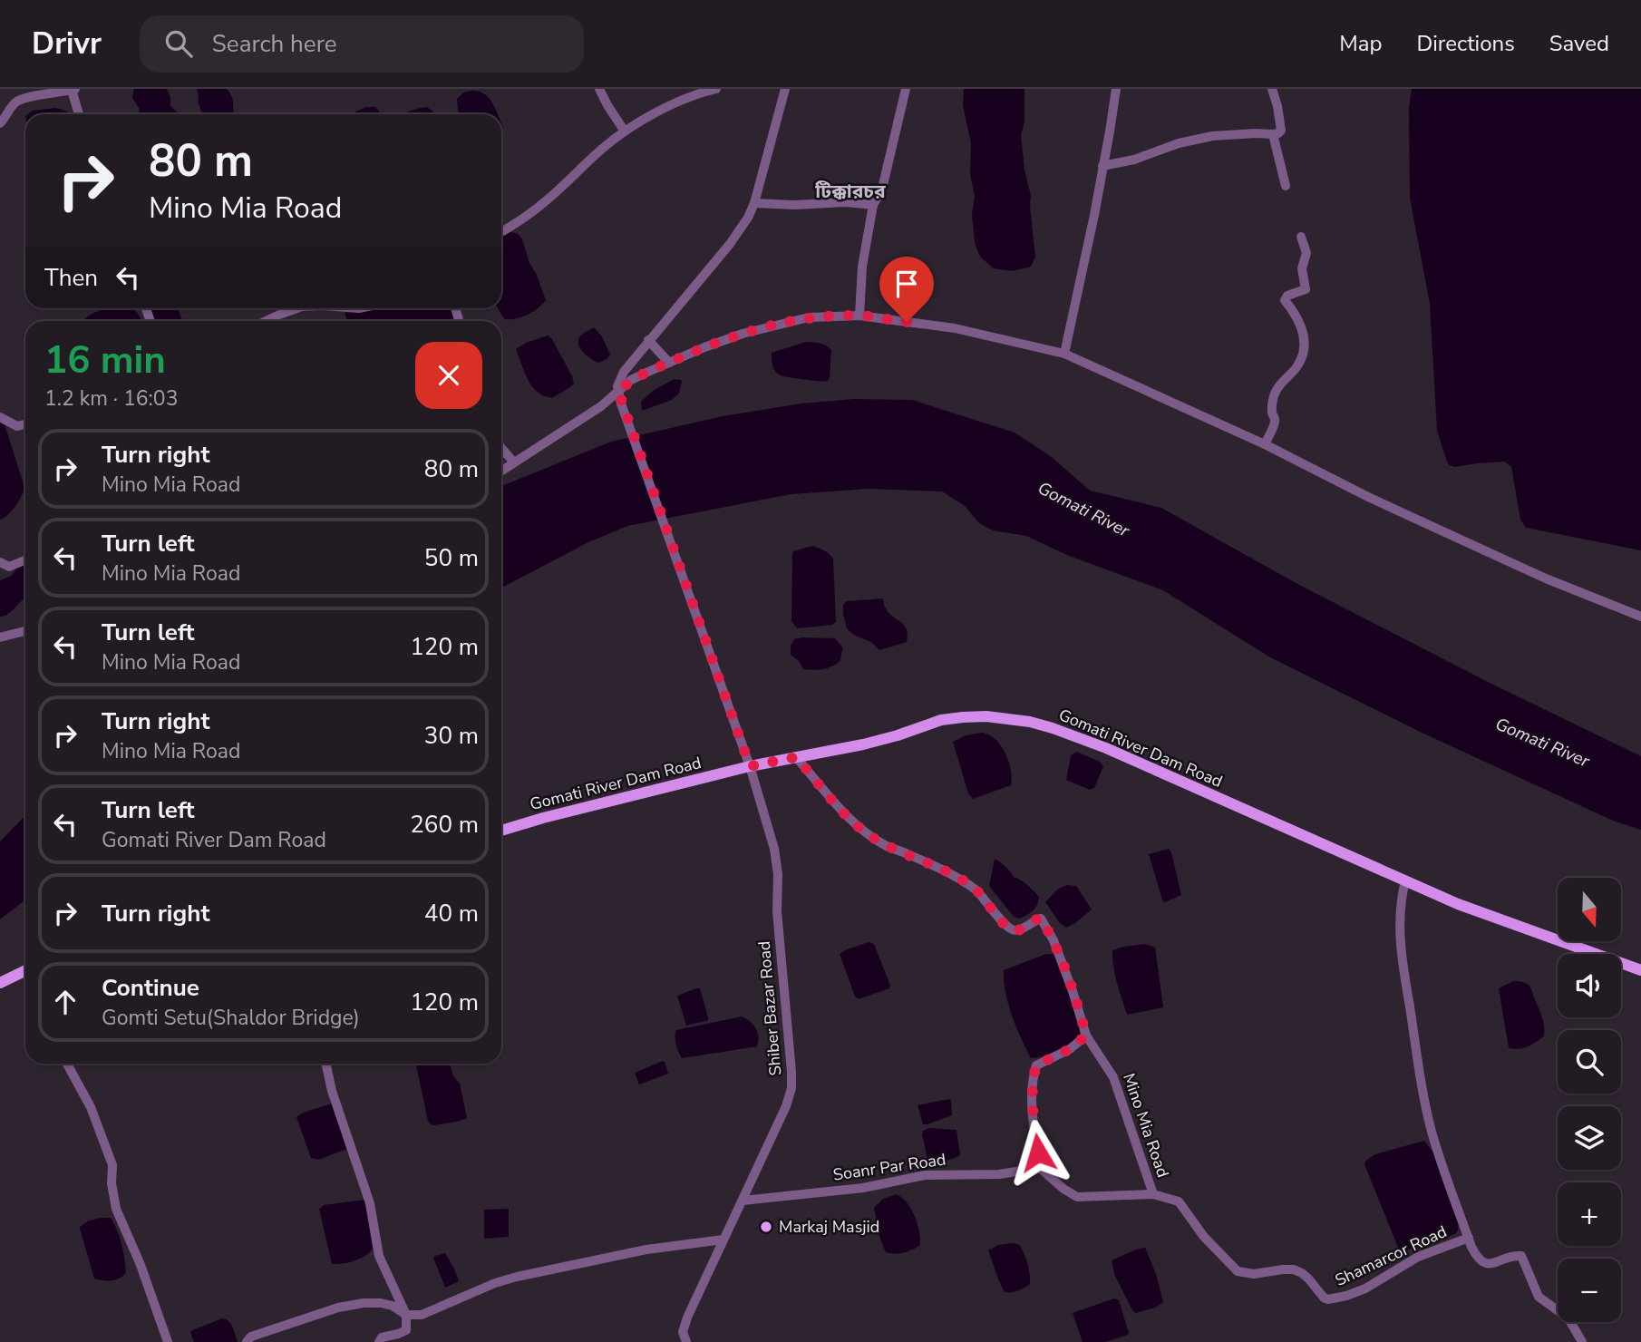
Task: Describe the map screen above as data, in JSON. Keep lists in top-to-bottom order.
{
  "streets": {
    "main road": ["Gomati River Dam Road"],
    "street": [
      "Shiber Bazar Road",
      "Mino Mia Road",
      "Soanr Par Road",
      "Shamarcor Road"
    ]
  },
  "crossings": [
    ["Gomati River Dam Road", "Shiber Bazar Road"],
    ["Gomati River Dam Road", "Mino Mia Road"],
    ["Shiber Bazar Road", "Soanr Par Road"],
    ["Mino Mia Road", "Shamarcor Road"],
    ["Soanr Par Road", "Shamarcor Road"]
  ],
  "districts": ["টিক্কারচর"],
  "water": ["Gomati River"],
  "places": ["Markaj Masjid"],
  "north": "bottom",
  "page": {
    "header": "Drivr",
    "search": "Search here",
    "nav": ["Map", "Directions", "Saved"],
    "turn": ["80 m", "Mino Mia Road"],
    "then": "Then",
    "heading": ["16 min", "1.2 km · 16:03"],
    "list": [
      {
        "name": "Turn right",
        "note": "Mino Mia Road",
        "value": "80 m"
      },
      {
        "name": "Turn left",
        "note": "Mino Mia Road",
        "value": "50 m"
      },
      {
        "name": "Turn left",
        "note": "Mino Mia Road",
        "value": "120 m"
      },
      {
        "name": "Turn right",
        "note": "Mino Mia Road",
        "value": "30 m"
      },
      {
        "name": "Turn left",
        "note": "Gomati River Dam Road",
        "value": "260 m"
      },
      {
        "name": "Turn right",
        "value": "40 m"
      },
      {
        "name": "Continue",
        "note": "Gomti Setu(Shaldor Bridge)",
        "value": "120 m"
      }
    ],
    "map_buttons": ["+", "−"]
  }
}
